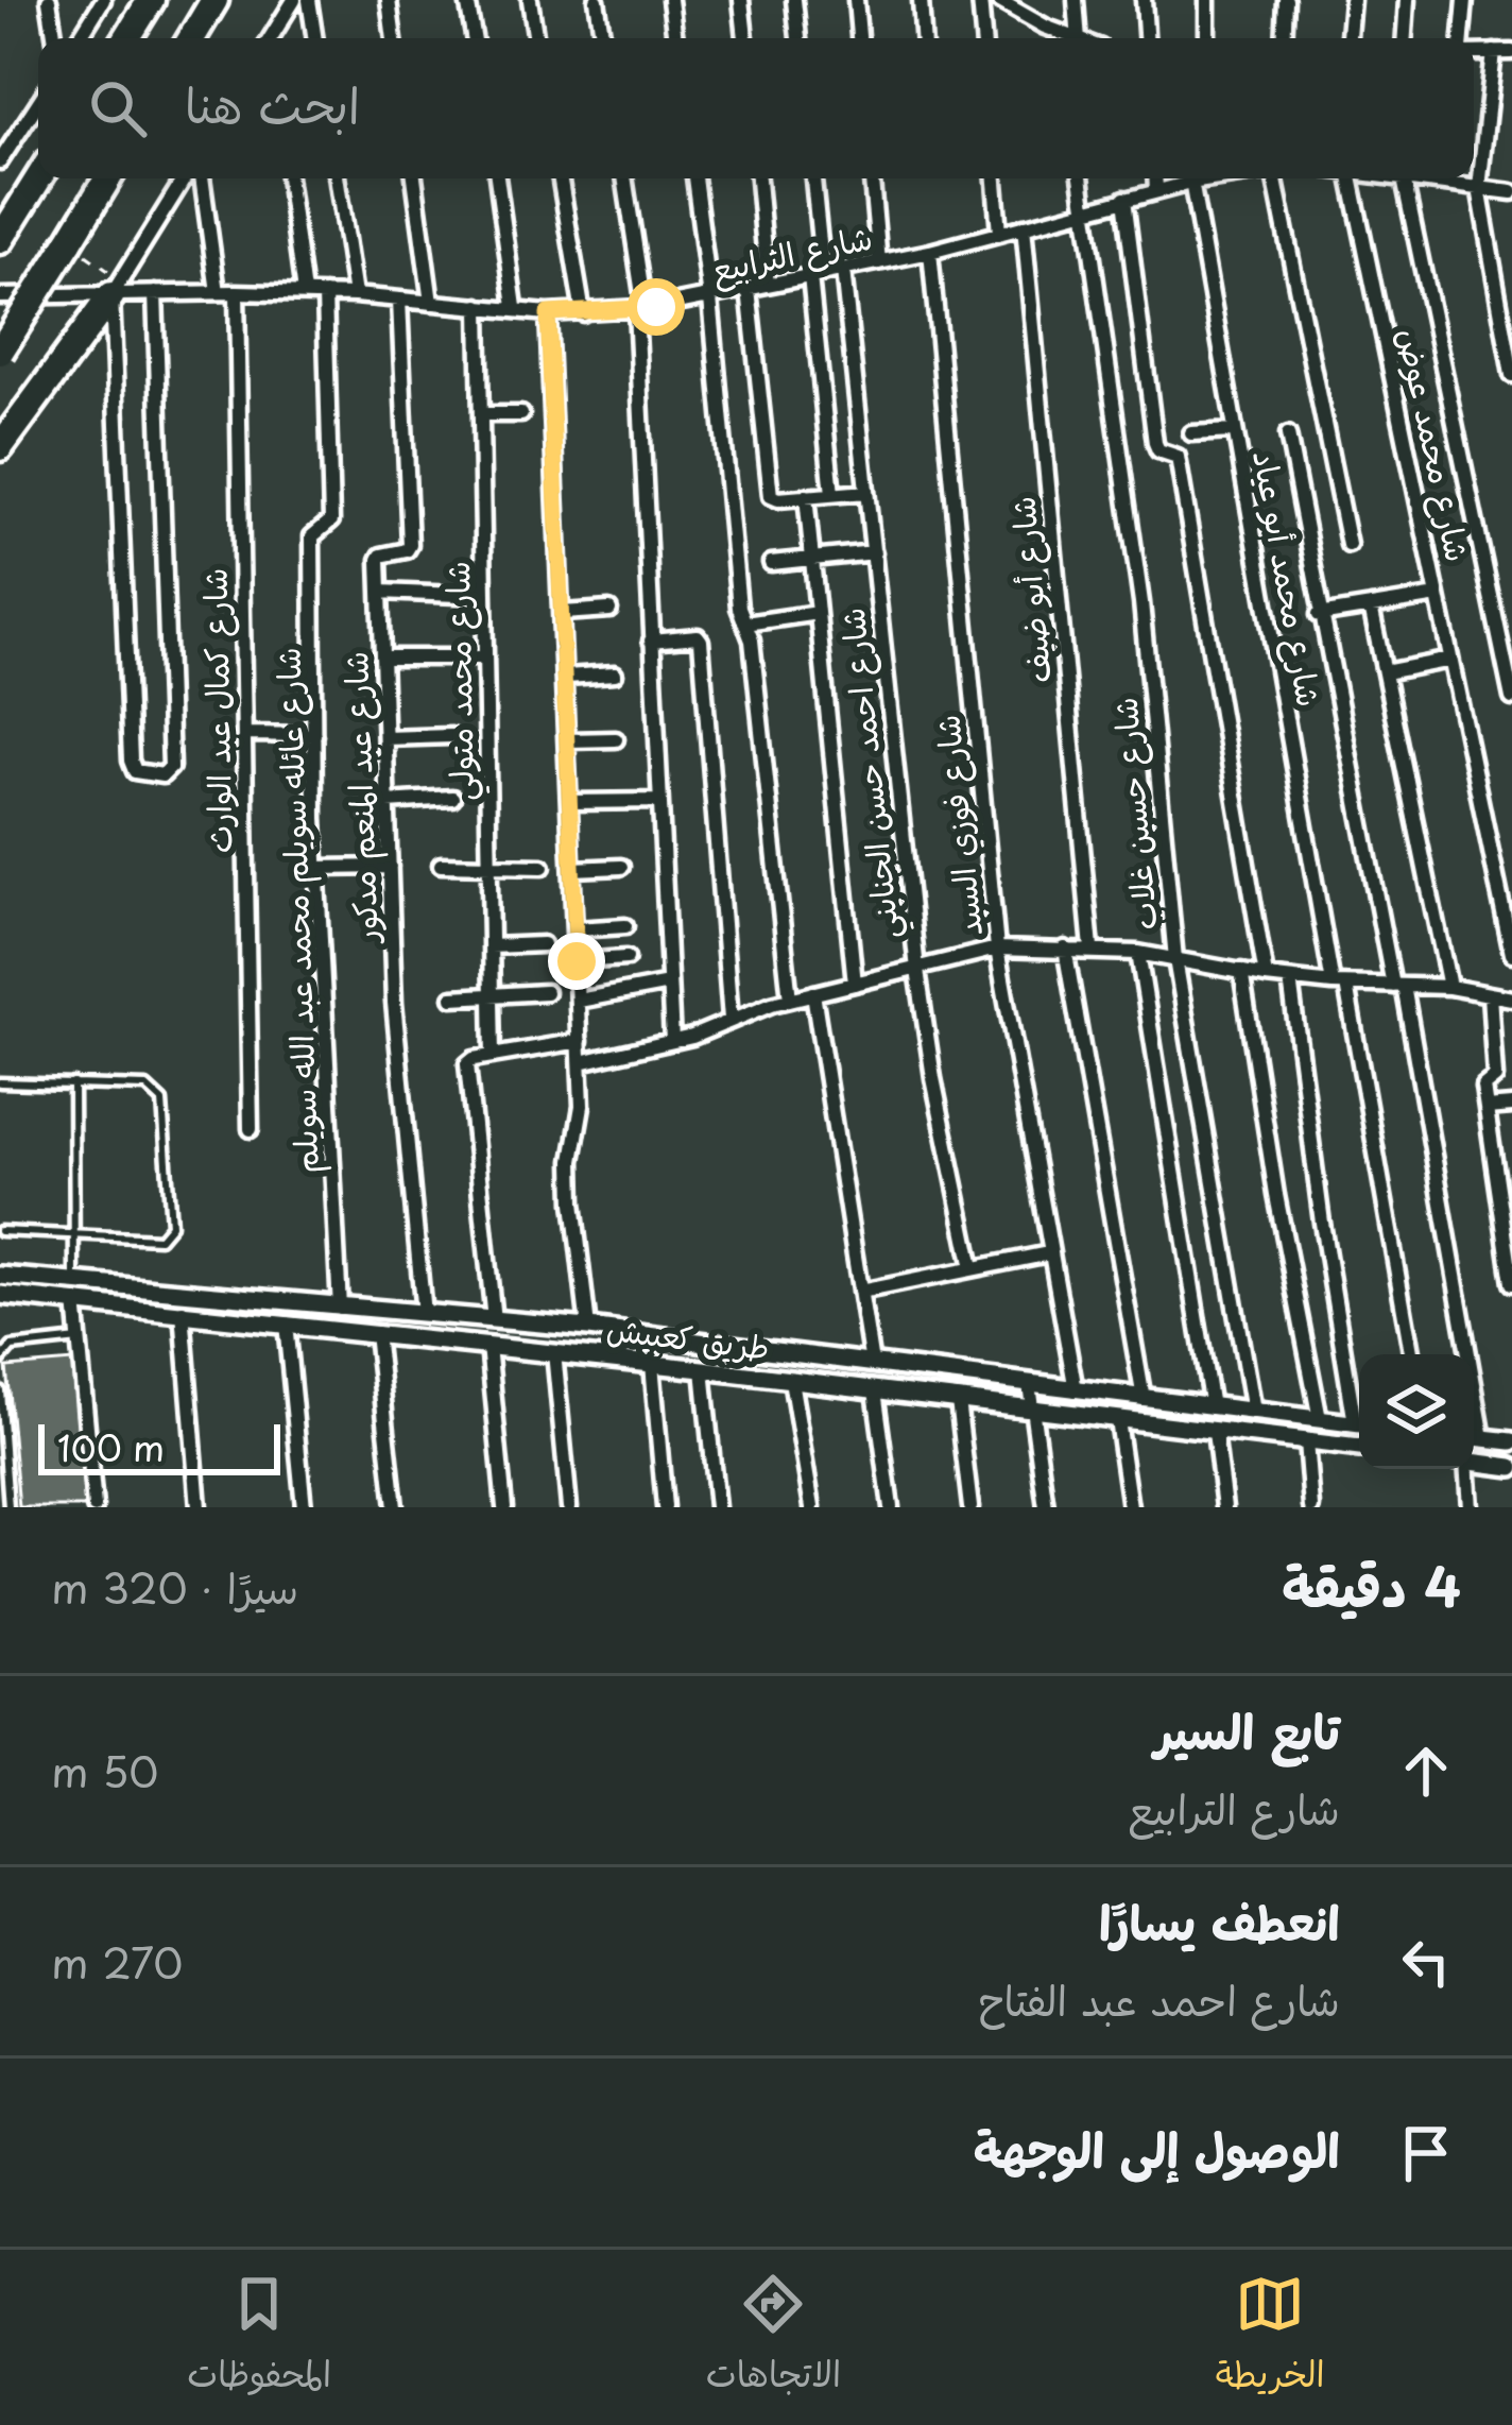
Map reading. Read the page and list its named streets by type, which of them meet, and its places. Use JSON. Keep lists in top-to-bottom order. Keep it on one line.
{"streets":{"street":["شارع الترابيع","شارع محمد عوض","شارع محمد أبو عياد","شارع أبو ضيف","شارع محمد متولي","شارع كمال عبد الوارث","شارع احمد حسن الجنايني","شارع عبد المنعم مدكور","شارع حسين غلاب","شارع فوزي السيد","شارع عائله سويلم محمد عبد الله سويلم","طريق كعبيش"]},"crossings":[["شارع الترابيع","شارع أبو ضيف"],["شارع الترابيع","شارع محمد متولي"],["شارع الترابيع","شارع كمال عبد الوارث"],["شارع الترابيع","شارع احمد حسن الجنايني"],["شارع الترابيع","شارع حسين غلاب"],["شارع الترابيع","شارع فوزي السيد"],["شارع الترابيع","شارع عائله سويلم محمد عبد الله سويلم"],["شارع عبد المنعم مدكور","طريق كعبيش"],["شارع حسين غلاب","طريق كعبيش"],["شارع فوزي السيد","طريق كعبيش"],["شارع عائله سويلم محمد عبد الله سويلم","طريق كعبيش"]],"scale_bar":"100 m","page":{"search":"ابحث هنا","scale":"100 m","heading":["4 دقيقة","سيرًا · 320 m"],"list":[["تابع السير","شارع الترابيع","50 m"],["انعطف يسارًا","شارع احمد عبد الفتاح","270 m"],"الوصول إلى الوجهة"],"nav":["الخريطة","الاتجاهات","المحفوظات"]}}
